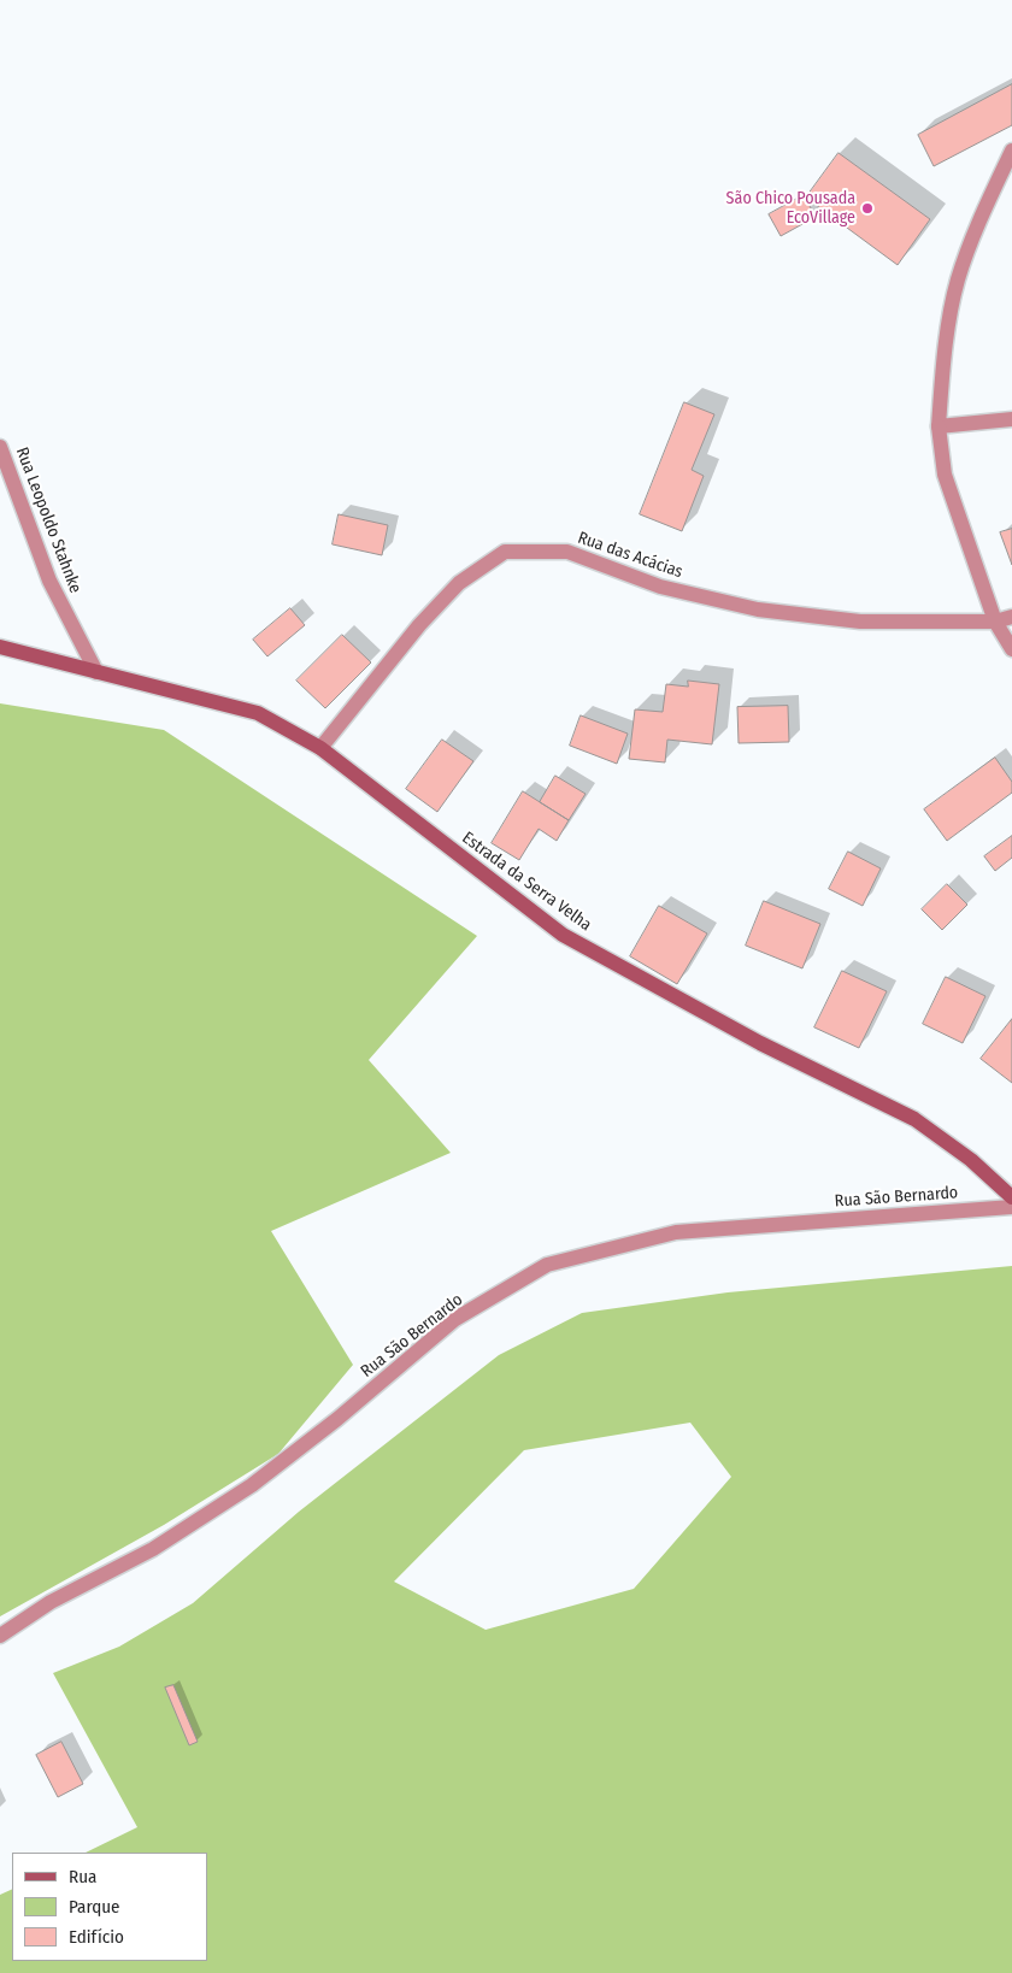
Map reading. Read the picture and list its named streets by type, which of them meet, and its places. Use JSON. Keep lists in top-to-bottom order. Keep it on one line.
{"streets":{"street":["Rua Leopoldo Stahnke","Rua das Acácias","Estrada da Serra Velha","Rua São Bernardo"]},"crossings":[["Rua Leopoldo Stahnke","Estrada da Serra Velha"],["Rua das Acácias","Estrada da Serra Velha"]],"places":["São Chico Pousada EcoVillage"],"legend":["Rua","Parque","Edifício"]}
